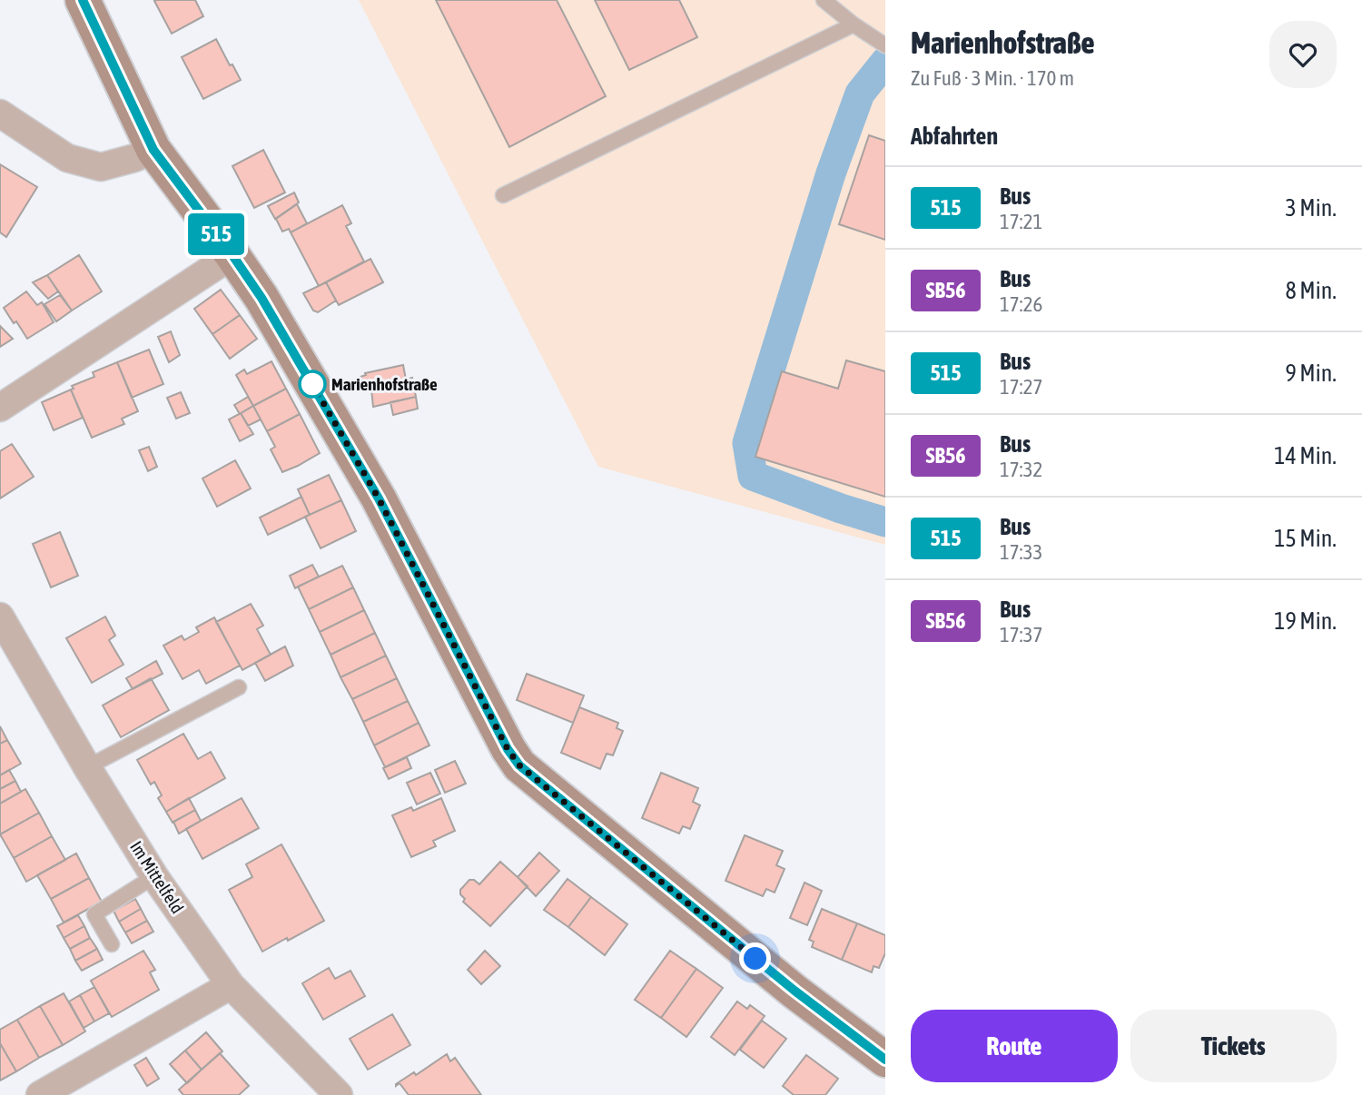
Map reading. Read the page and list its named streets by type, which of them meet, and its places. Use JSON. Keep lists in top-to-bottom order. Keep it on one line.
{"streets":{"street":["Im Mittelfeld"]},"places":["Marienhofstraße"],"lines":["bus line 515"],"page":{"on_map":"515","heading":[["Marienhofstraße","Zu Fuß · 3 Min. · 170 m"],"Abfahrten"],"list":[{"mark":"515","name":"Bus","note":"17:21","value":"3 Min."},{"mark":"SB56","name":"Bus","note":"17:26","value":"8 Min."},{"mark":"515","name":"Bus","note":"17:27","value":"9 Min."},{"mark":"SB56","name":"Bus","note":"17:32","value":"14 Min."},{"mark":"515","name":"Bus","note":"17:33","value":"15 Min."},{"mark":"SB56","name":"Bus","note":"17:37","value":"19 Min."}],"buttons":["Route","Tickets"]}}
